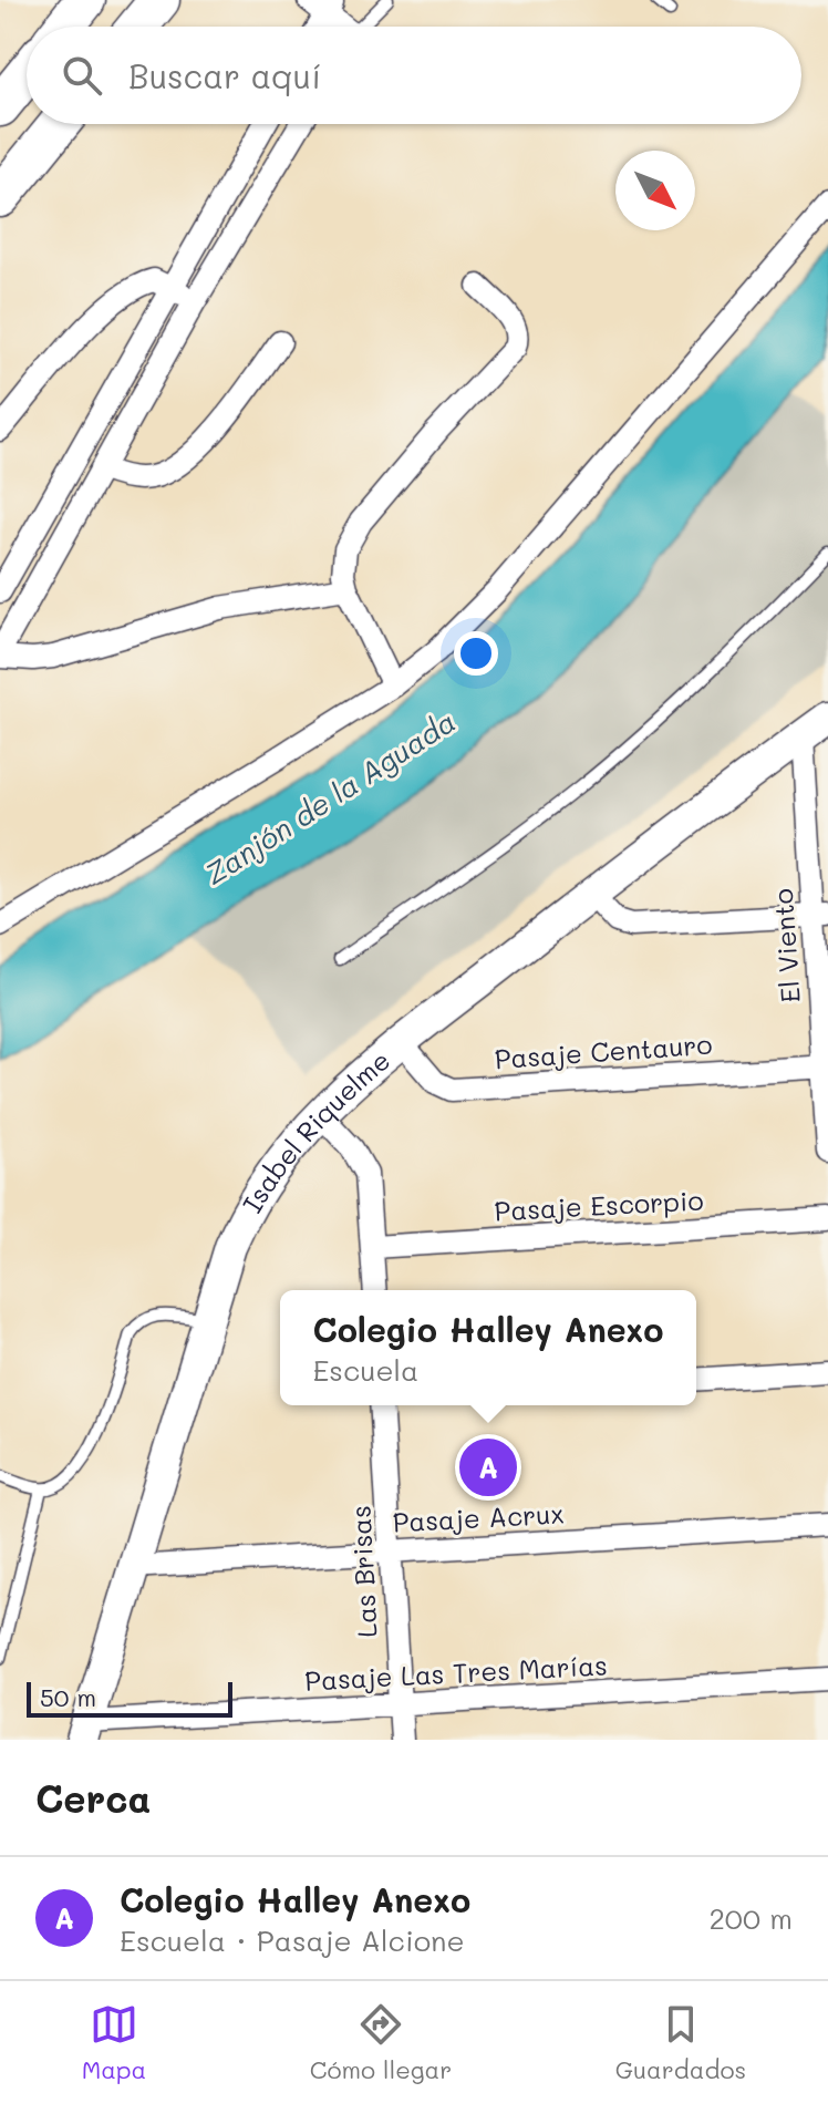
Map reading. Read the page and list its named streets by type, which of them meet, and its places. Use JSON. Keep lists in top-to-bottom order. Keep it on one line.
{"streets":{"street":["El Viento","Pasaje Centauro","Isabel Riquelme","Pasaje Escorpio","Pasaje Acrux","Las Brisas","Pasaje Las Tres Marías"]},"crossings":[["El Viento","Pasaje Centauro"],["El Viento","Isabel Riquelme"],["Pasaje Centauro","Isabel Riquelme"],["Isabel Riquelme","Pasaje Acrux"],["Isabel Riquelme","Pasaje Las Tres Marías"],["Pasaje Acrux","Las Brisas"],["Las Brisas","Pasaje Las Tres Marías"]],"water":["Zanjón de la Aguada"],"scale_bar":"50 m","north":"bottom right","page":{"search":"Buscar aquí","popup":["Colegio Halley Anexo","Escuela"],"pins":"A","scale":"50 m","heading":"Cerca","list":[{"mark":"A","name":"Colegio Halley Anexo","note":"Escuela · Pasaje Alcione","value":"200 m"}],"nav":["Mapa","Cómo llegar","Guardados"]}}
